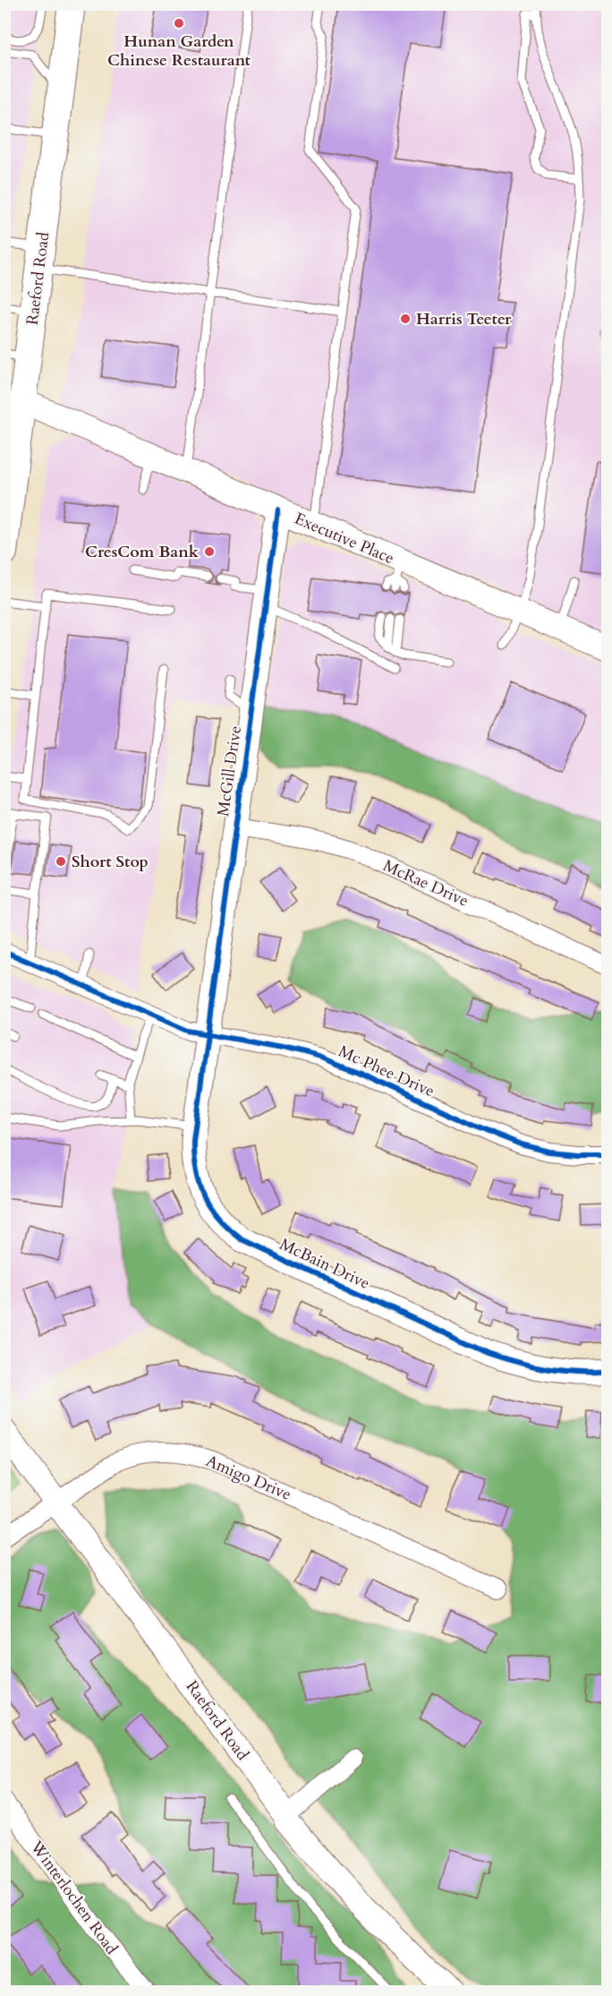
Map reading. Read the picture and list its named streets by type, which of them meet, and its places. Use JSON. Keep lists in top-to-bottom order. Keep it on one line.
{"streets":{"main road":["Raeford Road"],"street":["Executive Place","McGill Drive","McRae Drive","Mc Phee Drive","McBain Drive","Amigo Drive","Winterlochen Road"]},"crossings":[["Raeford Road","Executive Place"],["Raeford Road","Amigo Drive"],["Executive Place","McGill Drive"],["McGill Drive","McRae Drive"],["McGill Drive","Mc Phee Drive"],["McGill Drive","McBain Drive"],["Mc Phee Drive","McBain Drive"]],"places":["Hunan Garden Chinese Restaurant","Harris Teeter","CresCom Bank","Short Stop"]}
